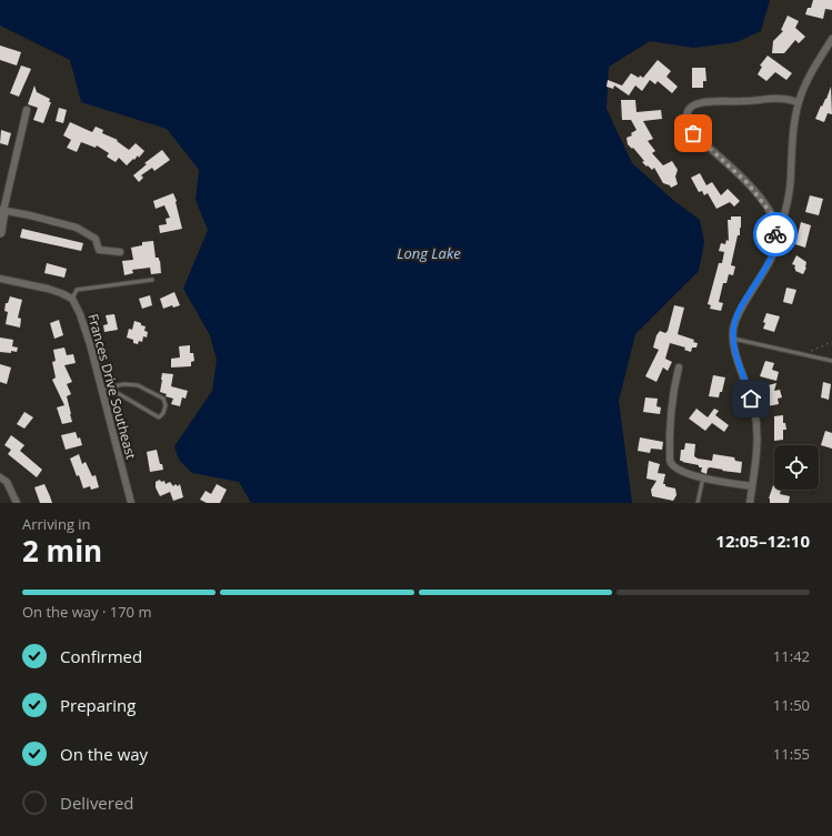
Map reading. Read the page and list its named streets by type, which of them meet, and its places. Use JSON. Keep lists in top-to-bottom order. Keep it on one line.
{"streets":{"street":["Frances Drive Southeast"]},"water":["Long Lake"],"page":{"heading":["2 min","Arriving in","12:05–12:10"],"bar":"On the way · 170 m","list":[["Confirmed","11:42"],["Preparing","11:50"],["On the way","11:55"],"Delivered"]}}
